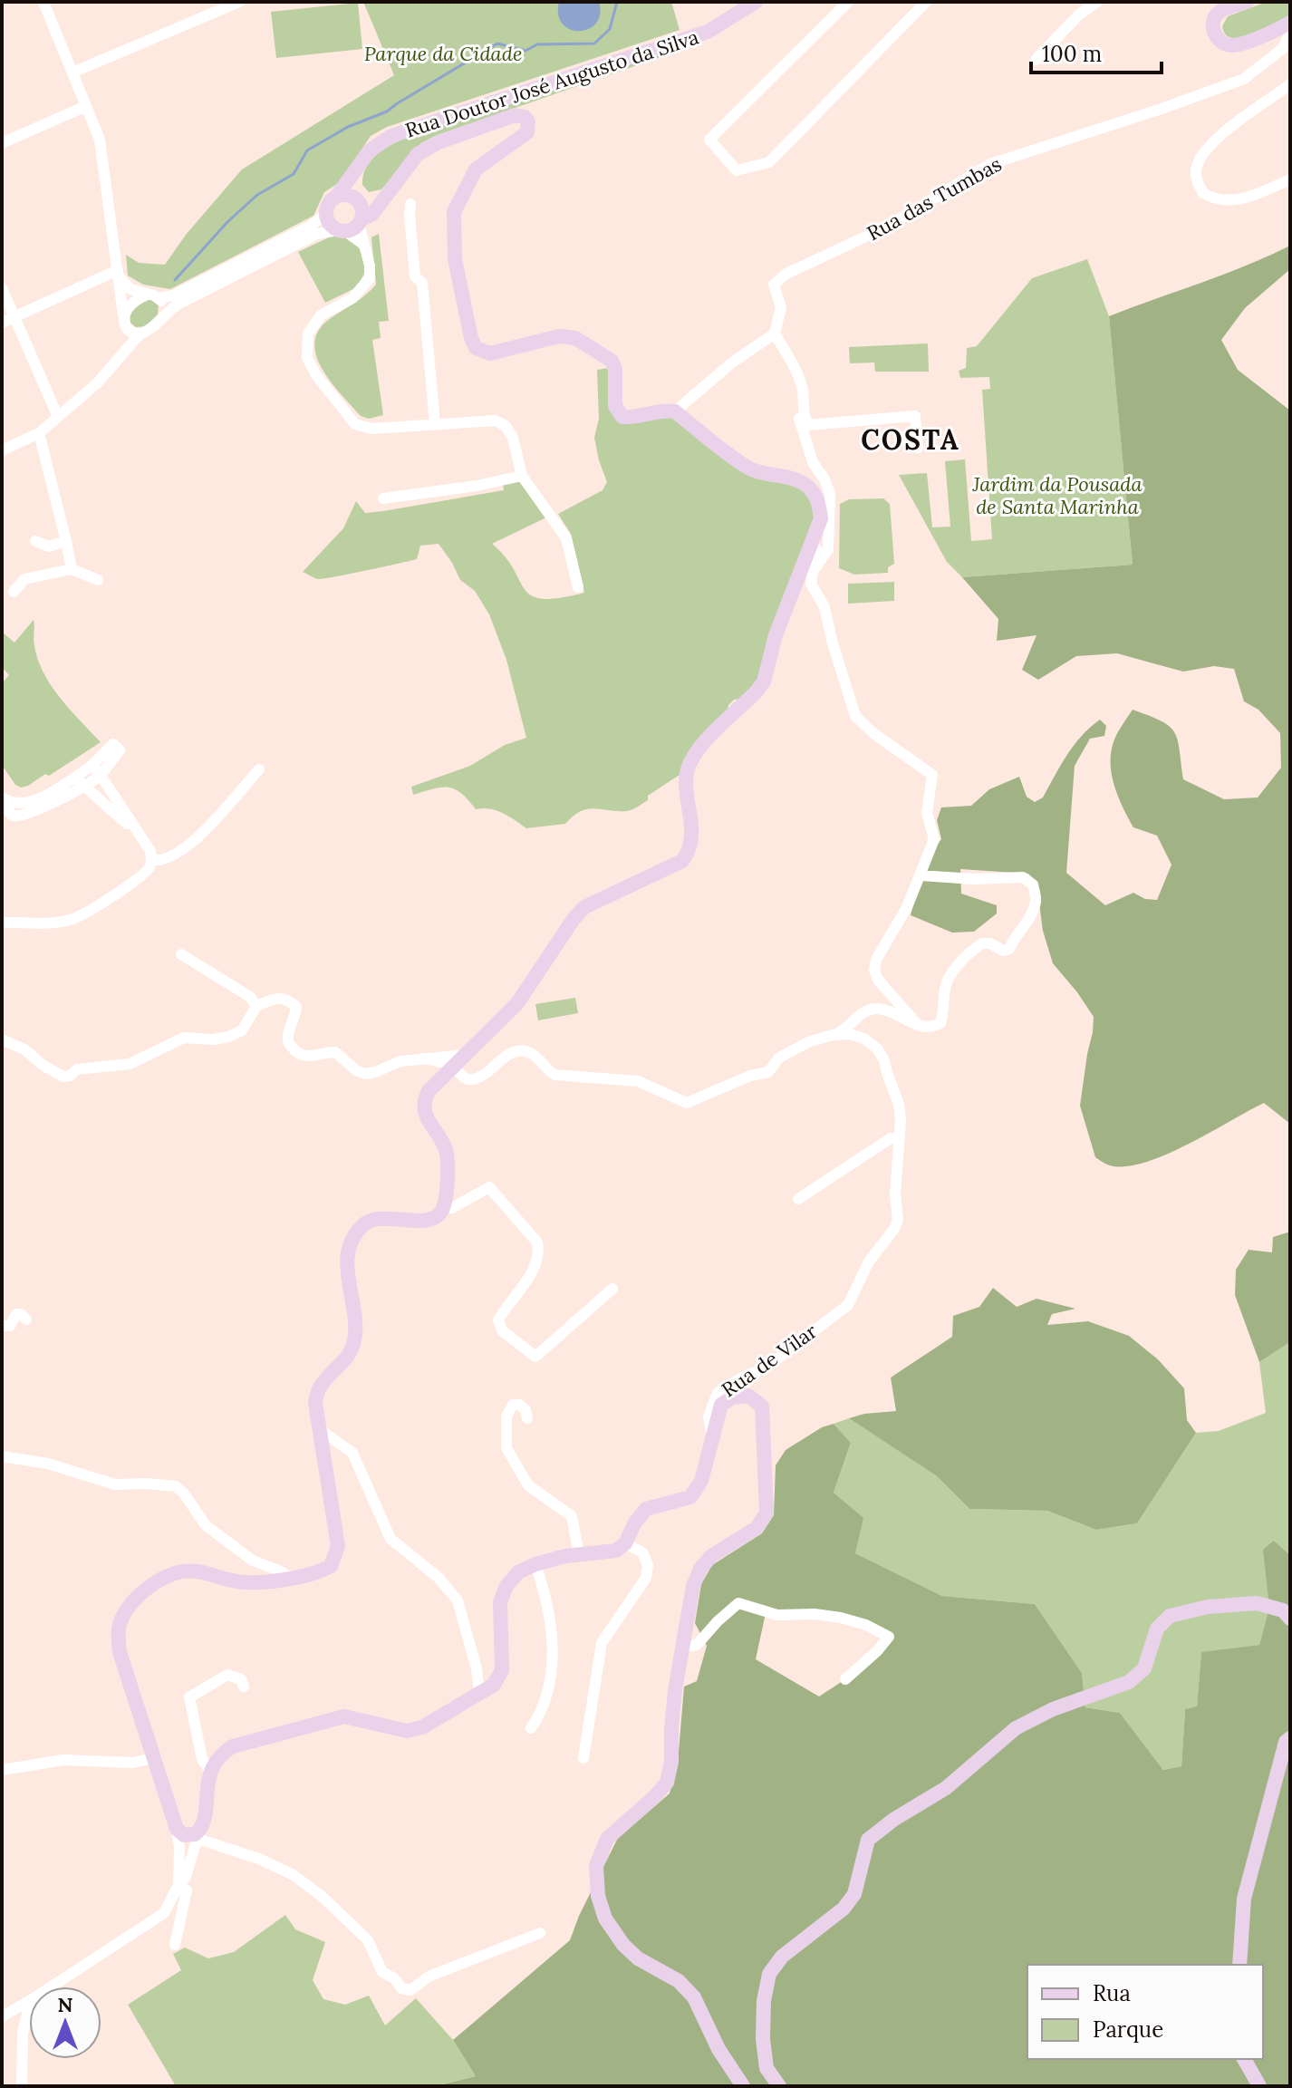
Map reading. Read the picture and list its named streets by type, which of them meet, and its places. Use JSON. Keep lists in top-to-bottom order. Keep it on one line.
{"streets":{"street":["Rua Doutor José Augusto da Silva","Rua das Tumbas","Rua de Vilar"]},"districts":["COSTA"],"parks":["Parque da Cidade","Jardim da Pousada de Santa Marinha"],"legend":["Rua","Parque"],"scale_bar":"100 m","north":"top"}
